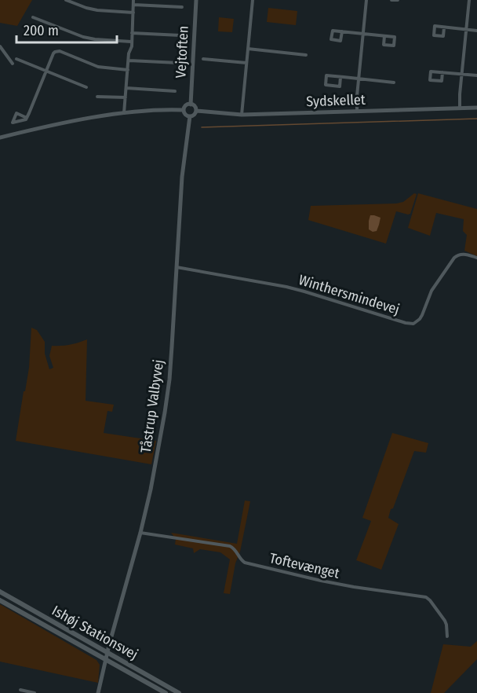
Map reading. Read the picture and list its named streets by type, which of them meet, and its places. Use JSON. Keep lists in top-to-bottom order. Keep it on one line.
{"streets":{"main road":["Ishøj Stationsvej"],"street":["Vejtoften","Sydskellet","Winthersmindevej","Tåstrup Valbyvej","Toftevænget"]},"crossings":[["Vejtoften","Sydskellet"],["Vejtoften","Tåstrup Valbyvej"],["Sydskellet","Tåstrup Valbyvej"],["Winthersmindevej","Tåstrup Valbyvej"],["Tåstrup Valbyvej","Toftevænget"],["Tåstrup Valbyvej","Ishøj Stationsvej"]],"scale_bar":"200 m"}
